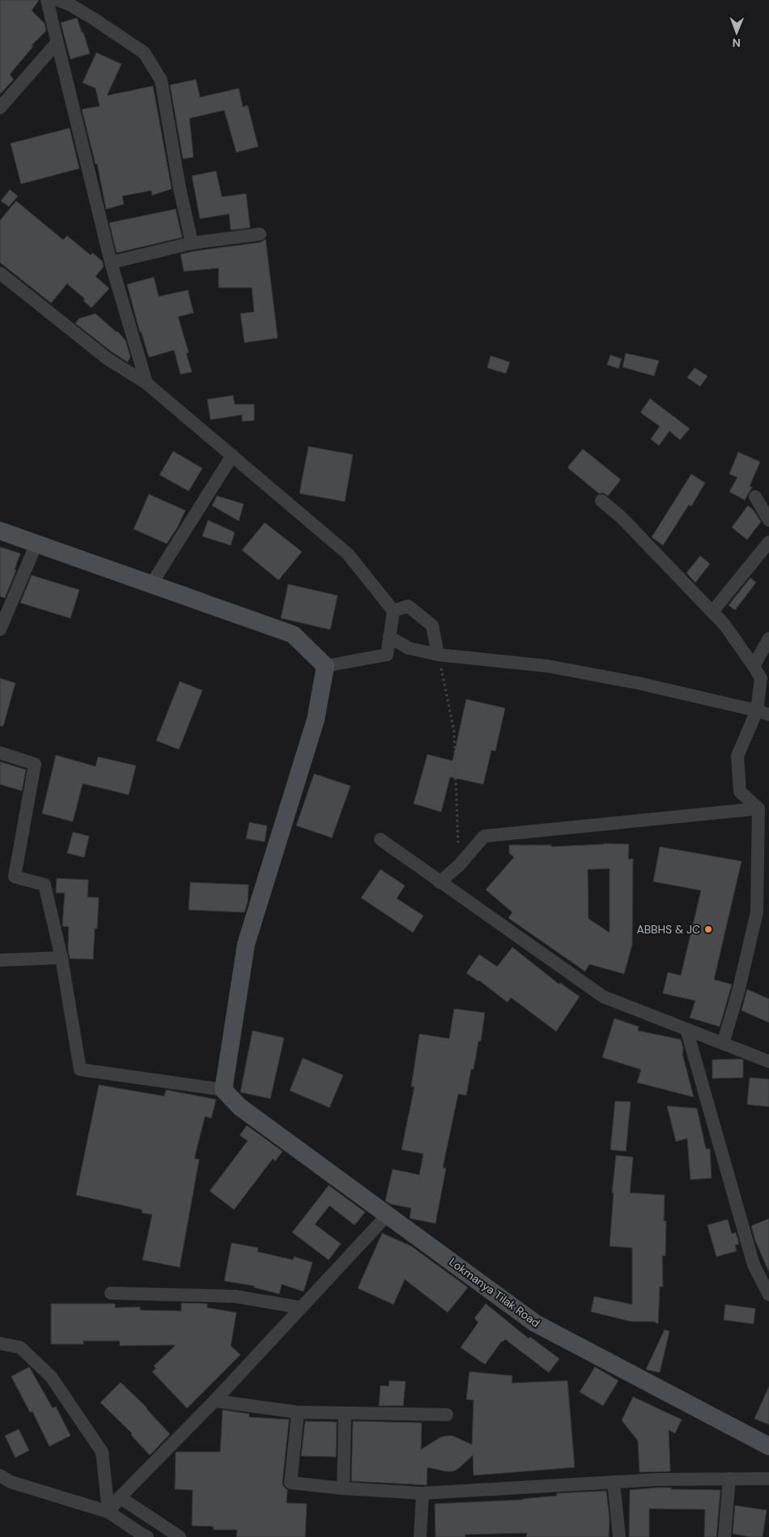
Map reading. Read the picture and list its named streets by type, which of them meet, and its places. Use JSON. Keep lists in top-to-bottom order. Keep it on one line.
{"streets":{"main road":["Lokmanya Tilak Road"]},"places":["ABBHS & JC"],"north":"bottom"}
